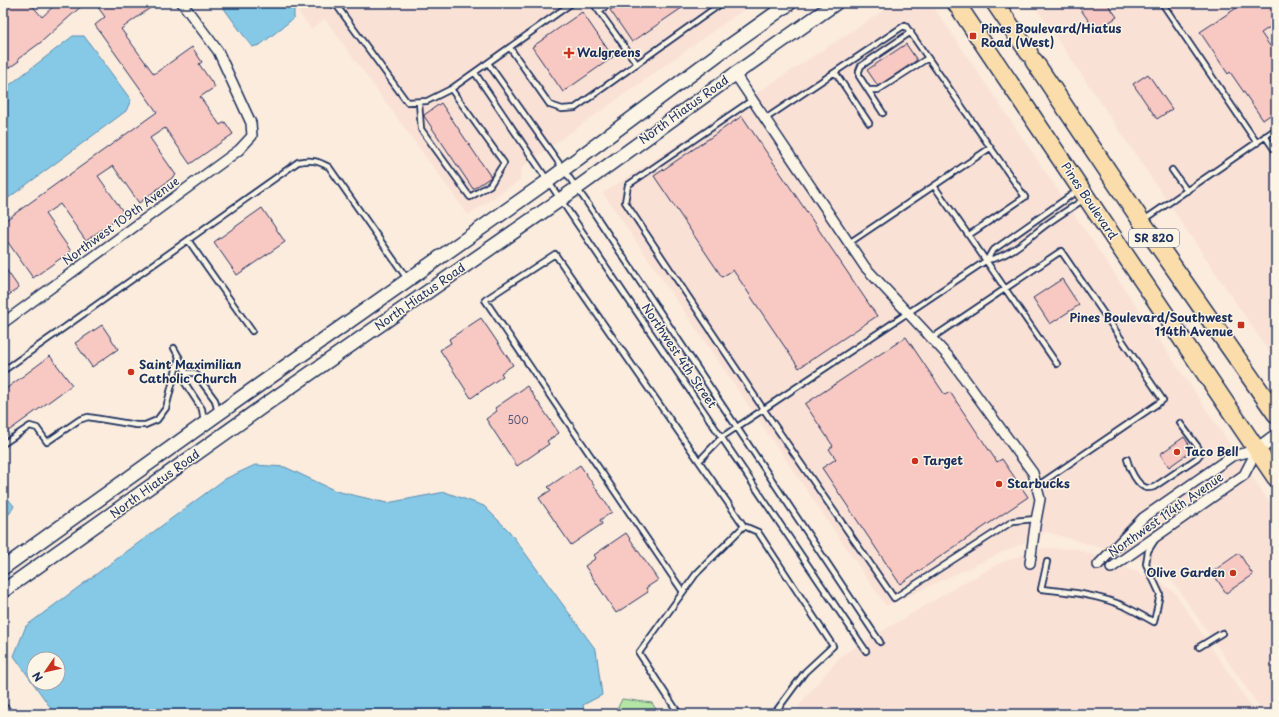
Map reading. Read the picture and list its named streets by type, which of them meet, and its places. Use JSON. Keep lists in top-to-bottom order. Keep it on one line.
{"streets":{"highway":["Pines Boulevard","SR 820"],"main road":["North Hiatus Road"],"street":["Northwest 109th Avenue","Northwest 114th Avenue"],"lane":["Northwest 4th Street"]},"crossings":[["North Hiatus Road","Northwest 4th Street"],["Pines Boulevard","Northwest 114th Avenue"]],"places":{"transit":["Pines Boulevard/Hiatus Road (West)","Pines Boulevard/Southwest 114th Avenue"],"health":["Walgreens"],"other":["Saint Maximilian Catholic Church","Taco Bell","Target","Starbucks","Olive Garden"]},"house_numbers":["500"],"north":"bottom left"}
